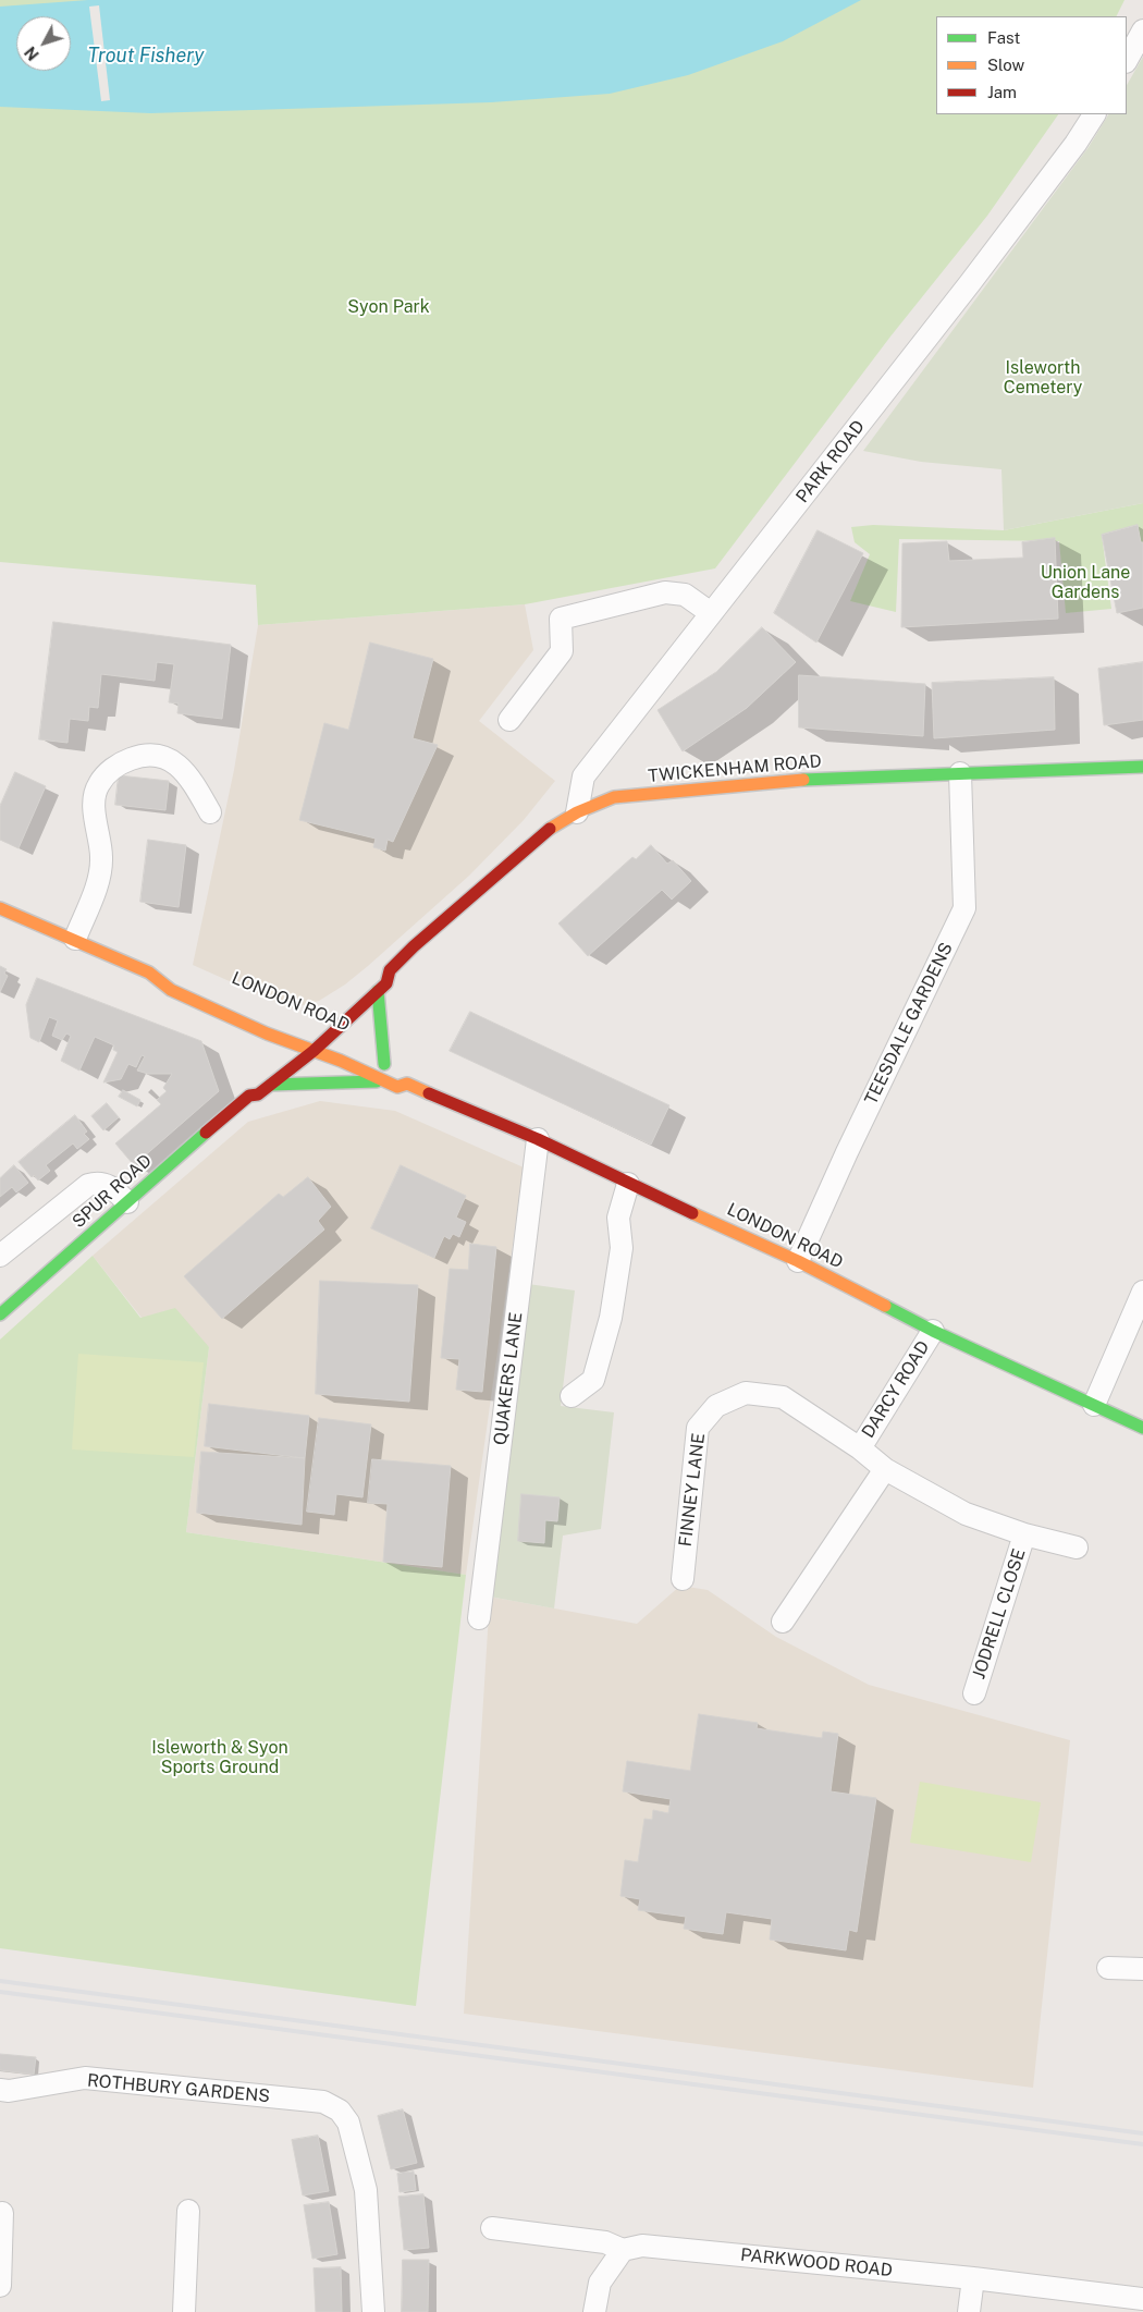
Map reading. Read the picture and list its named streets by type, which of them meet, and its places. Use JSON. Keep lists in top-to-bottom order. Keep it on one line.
{"streets":{"main road":["TWICKENHAM ROAD","LONDON ROAD","SPUR ROAD"],"street":["PARK ROAD","TEESDALE GARDENS","QUAKERS LANE","DARCY ROAD","FINNEY LANE","JODRELL CLOSE","ROTHBURY GARDENS","PARKWOOD ROAD"]},"crossings":[["PARK ROAD","TWICKENHAM ROAD"],["TWICKENHAM ROAD","LONDON ROAD"],["TWICKENHAM ROAD","TEESDALE GARDENS"],["TWICKENHAM ROAD","SPUR ROAD"],["LONDON ROAD","TEESDALE GARDENS"],["LONDON ROAD","SPUR ROAD"],["LONDON ROAD","QUAKERS LANE"],["LONDON ROAD","DARCY ROAD"],["DARCY ROAD","FINNEY LANE"],["FINNEY LANE","JODRELL CLOSE"]],"water":["Trout Fishery"],"parks":["Syon Park","Isleworth Cemetery","Union Lane Gardens","Isleworth & Syon Sports Ground"],"legend":["Fast","Slow","Jam"],"north":"bottom left"}
